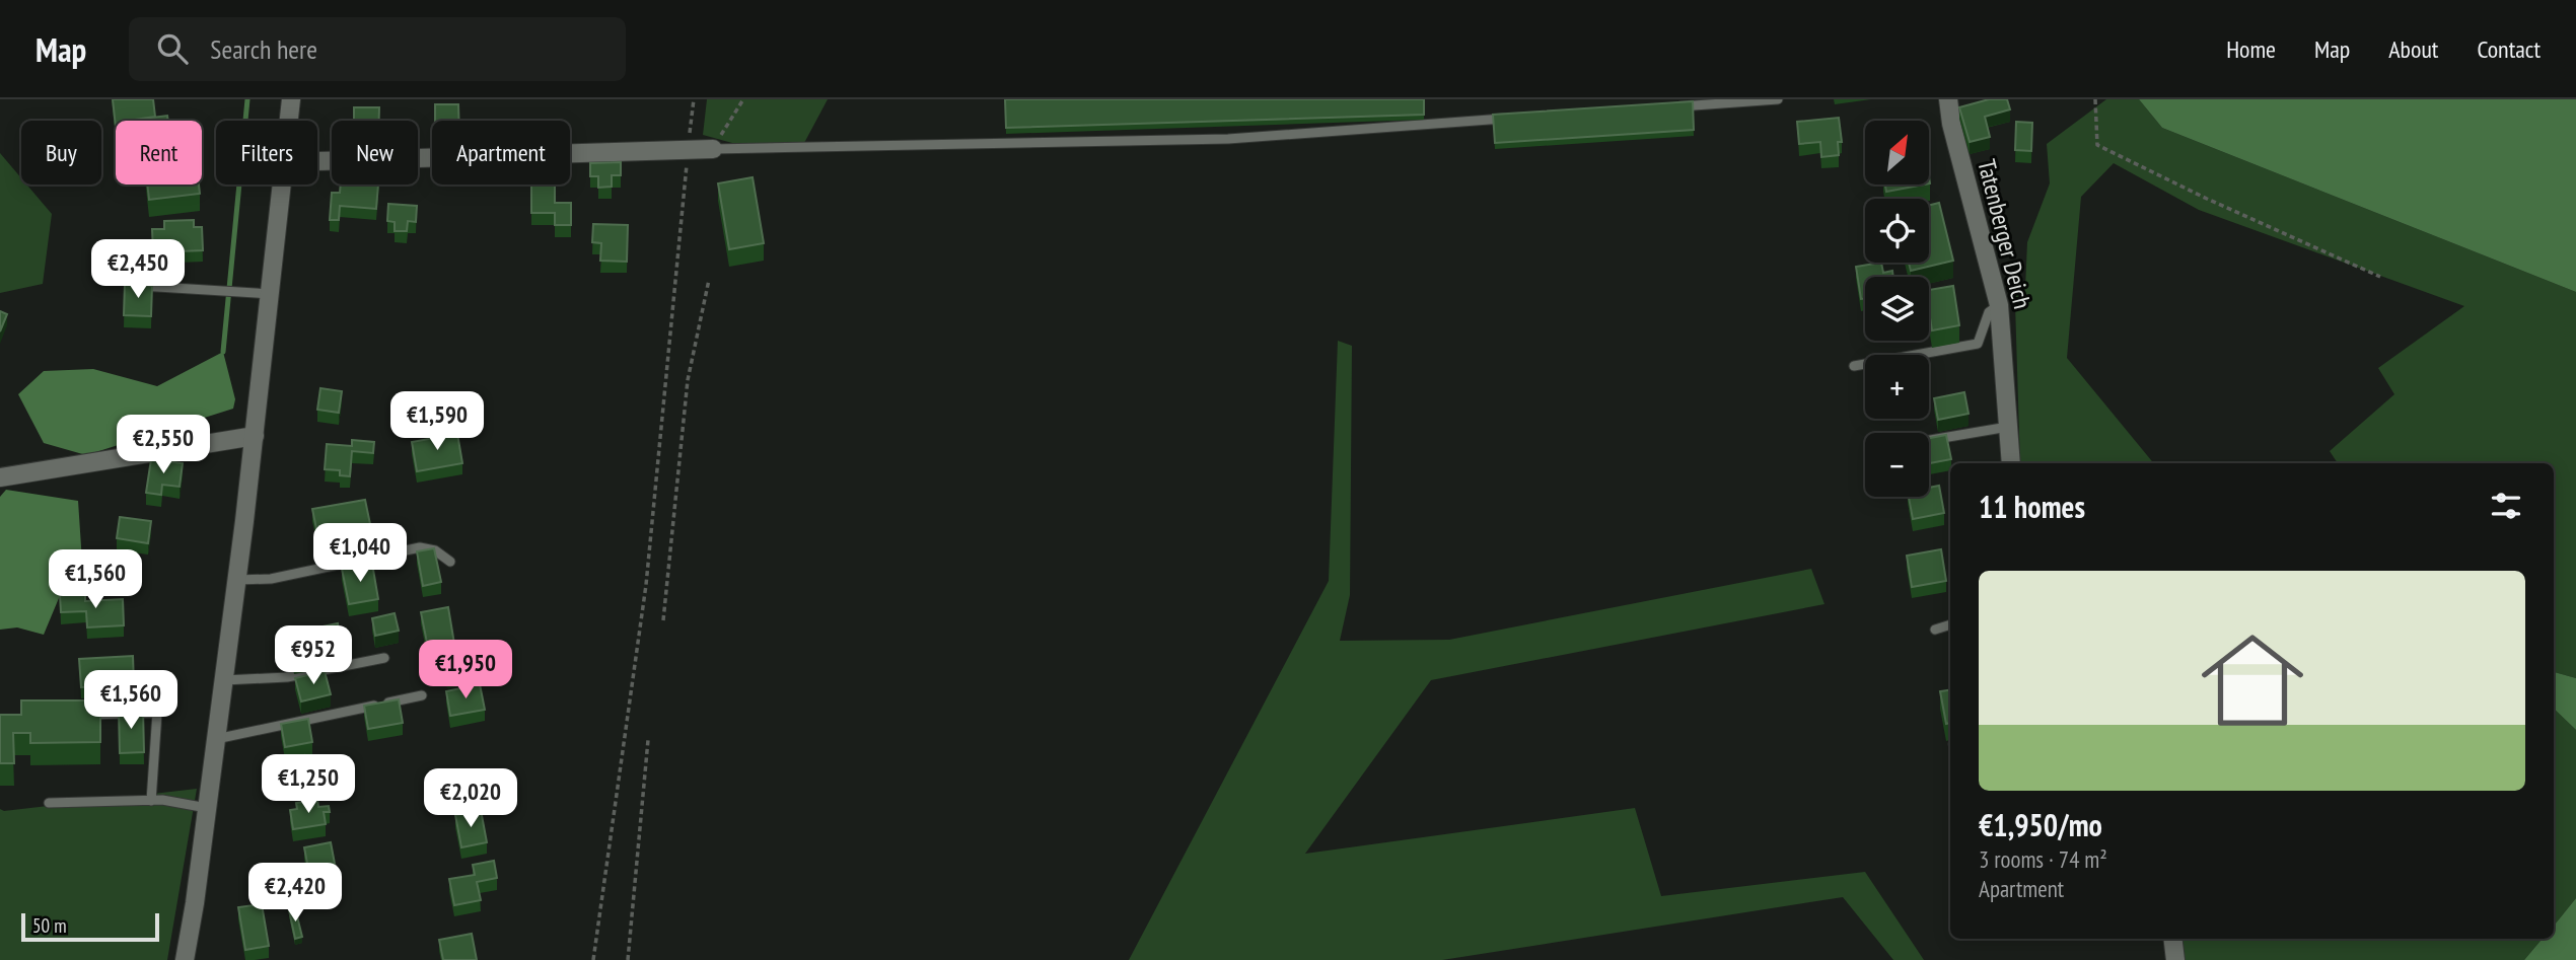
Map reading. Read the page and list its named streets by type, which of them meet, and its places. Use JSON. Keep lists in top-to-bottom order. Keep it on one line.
{"streets":{"street":["Tatenberger Deich"]},"scale_bar":"50 m","north":"top right","page":{"header":"Map","search":"Search here","nav":["Home","Map","About","Contact"],"map_buttons":["+","−"],"chip":["Buy","Rent","Filters","New","Apartment"],"price":["€2,450","€1,590","€2,550","€1,040","€1,560","€952","€1,950","€1,560","€1,250","€2,020","€2,420"],"heading":"11 homes","list":[{"name":"€1,950/mo","note":"3 rooms · 74 m² · Apartment"}],"scale":"50 m"}}
